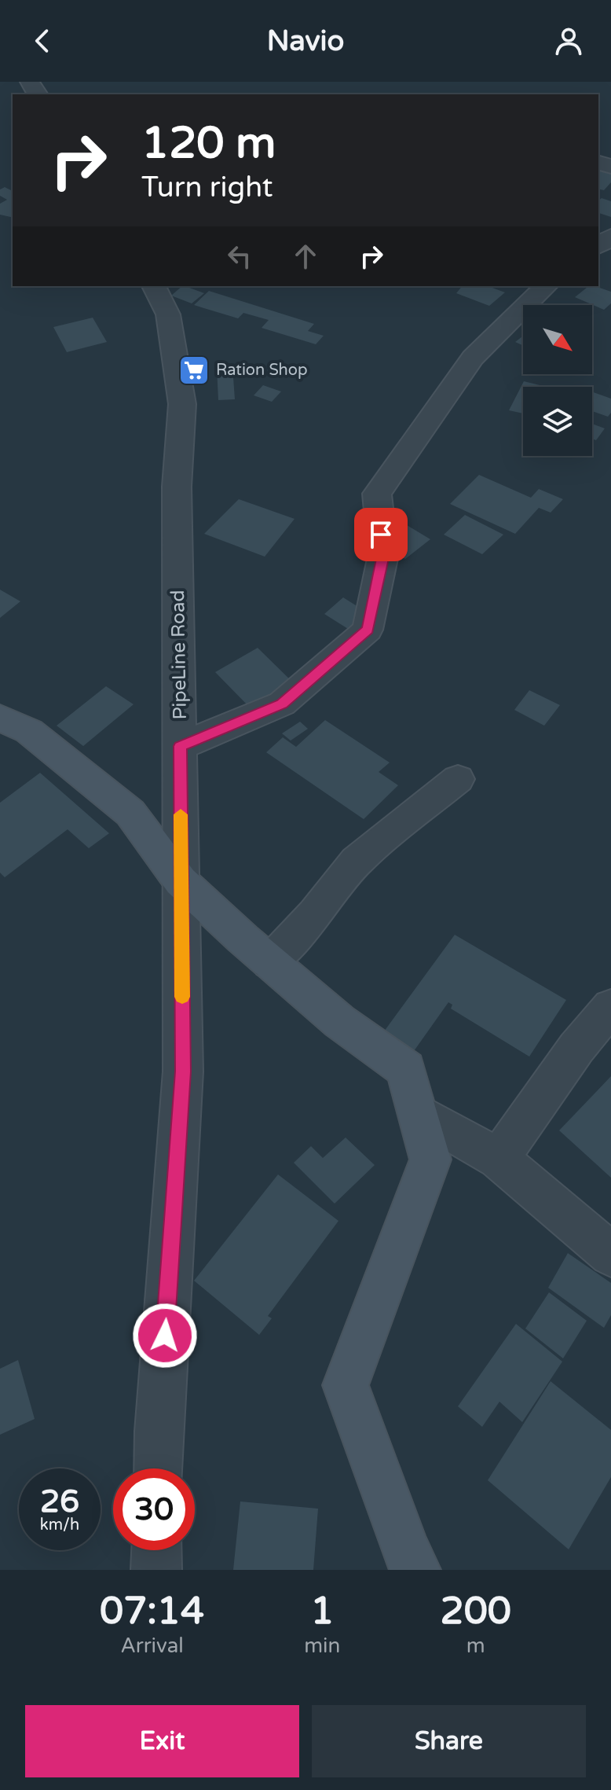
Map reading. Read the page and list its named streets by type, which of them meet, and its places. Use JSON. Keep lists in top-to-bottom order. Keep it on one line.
{"streets":{"street":["PipeLine Road"]},"places":{"supermarket":["Ration Shop"]},"north":"bottom right","page":{"header":"Navio","turn":["120 m","Turn right"],"speed":"26 km/h","limit":"30","eta":["07:14","Arrival","1","min","200","m"],"buttons":["Exit","Share"]}}
